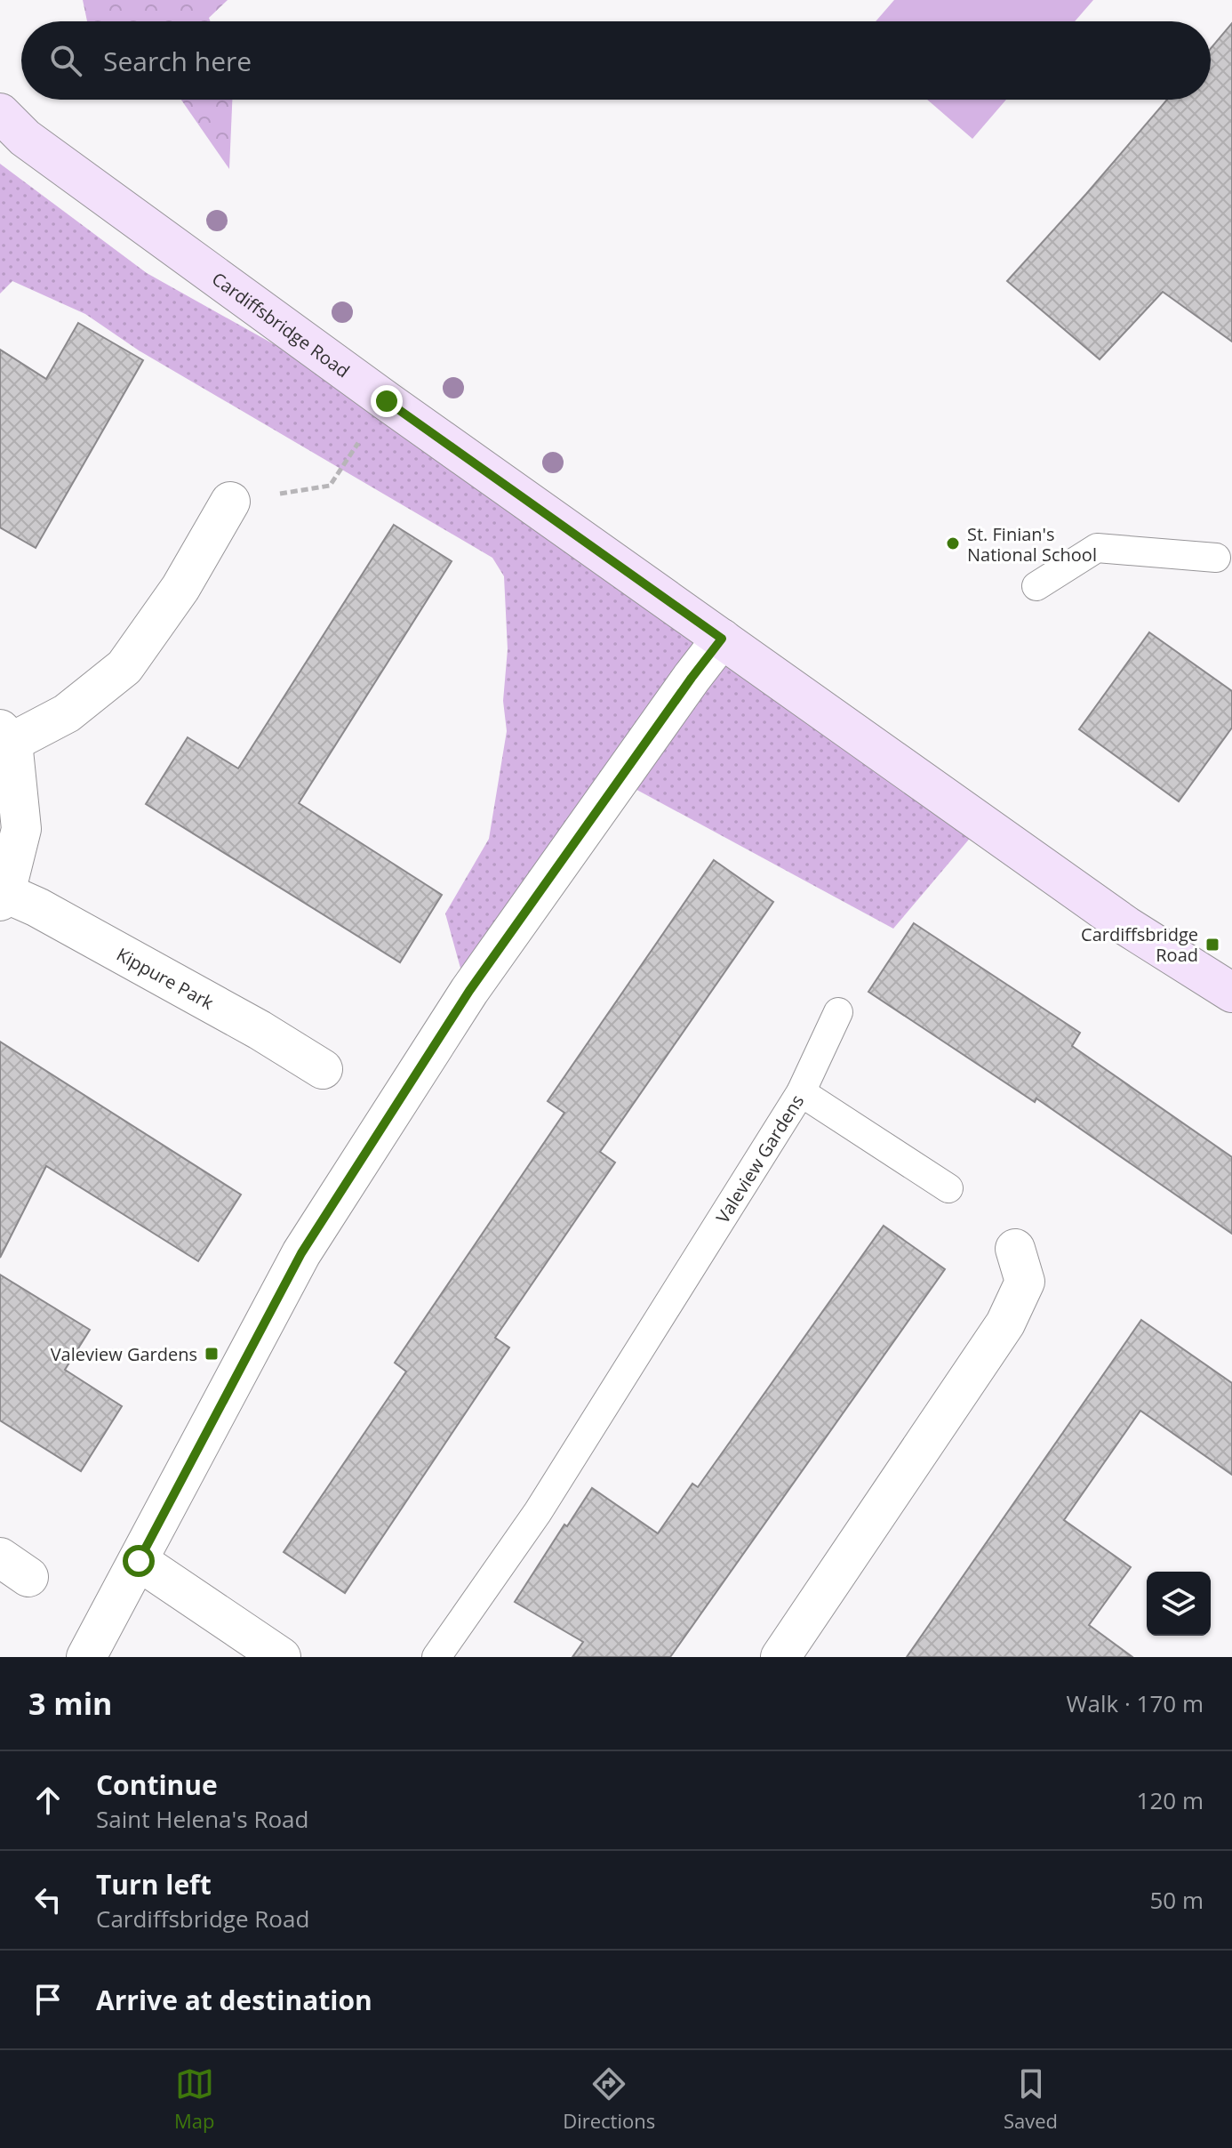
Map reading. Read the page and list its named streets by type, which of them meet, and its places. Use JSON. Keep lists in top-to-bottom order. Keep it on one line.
{"streets":{"main road":["Cardiffsbridge Road"],"street":["Kippure Park"],"lane":["Valeview Gardens"]},"places":{"other":["St. Finian's National School"],"transit":["Cardiffsbridge Road","Valeview Gardens"]},"page":{"search":"Search here","heading":["3 min","Walk · 170 m"],"list":[["Continue","Saint Helena's Road","120 m"],["Turn left","Cardiffsbridge Road","50 m"],"Arrive at destination"],"nav":["Map","Directions","Saved"]}}
